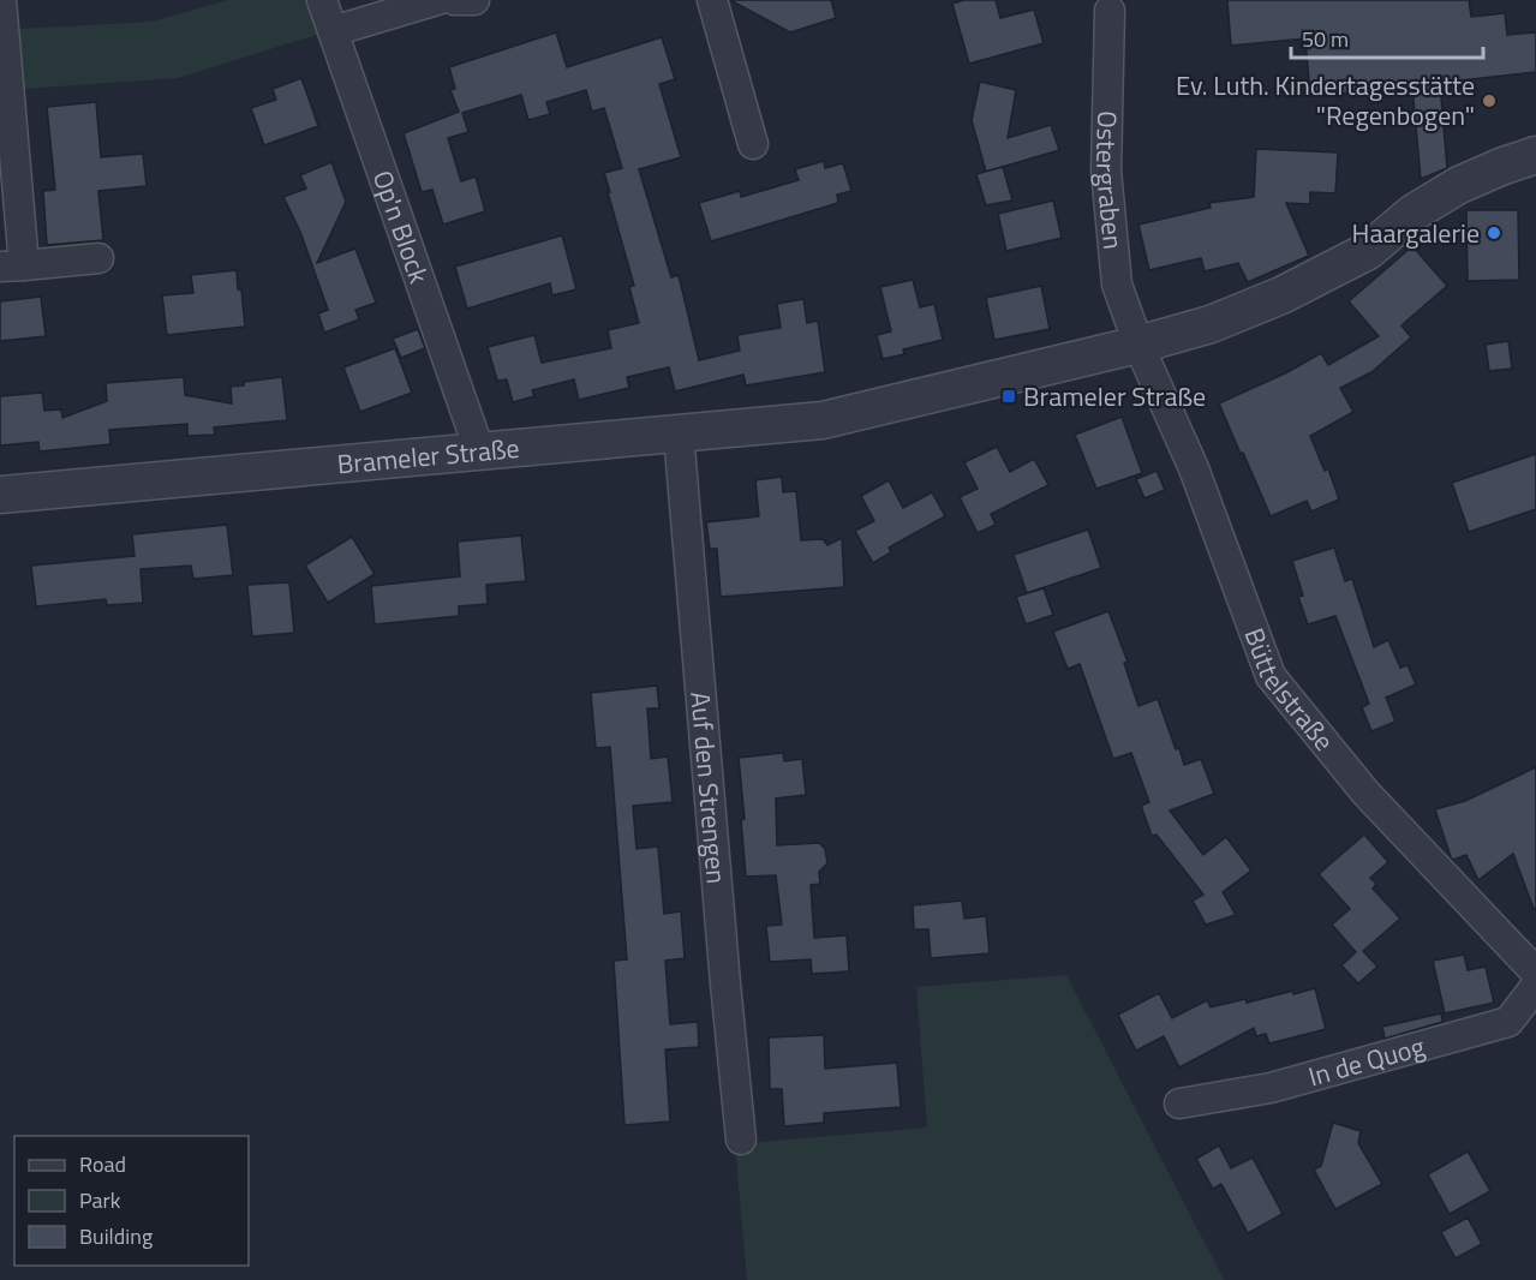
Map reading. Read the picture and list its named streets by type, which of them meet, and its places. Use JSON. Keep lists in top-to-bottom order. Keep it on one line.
{"streets":{"street":["Ostergraben","Op'n Block","Brameler Straße","Büttelstraße","Auf den Strengen","In de Quog"]},"crossings":[["Ostergraben","Brameler Straße"],["Ostergraben","Büttelstraße"],["Op'n Block","Brameler Straße"],["Brameler Straße","Büttelstraße"],["Brameler Straße","Auf den Strengen"]],"places":{"other":["Ev. Luth. Kindertagesstätte \"Regenbogen\"","Haargalerie"],"transit":["Brameler Straße"]},"legend":["Road","Park","Building"],"scale_bar":"50 m"}
